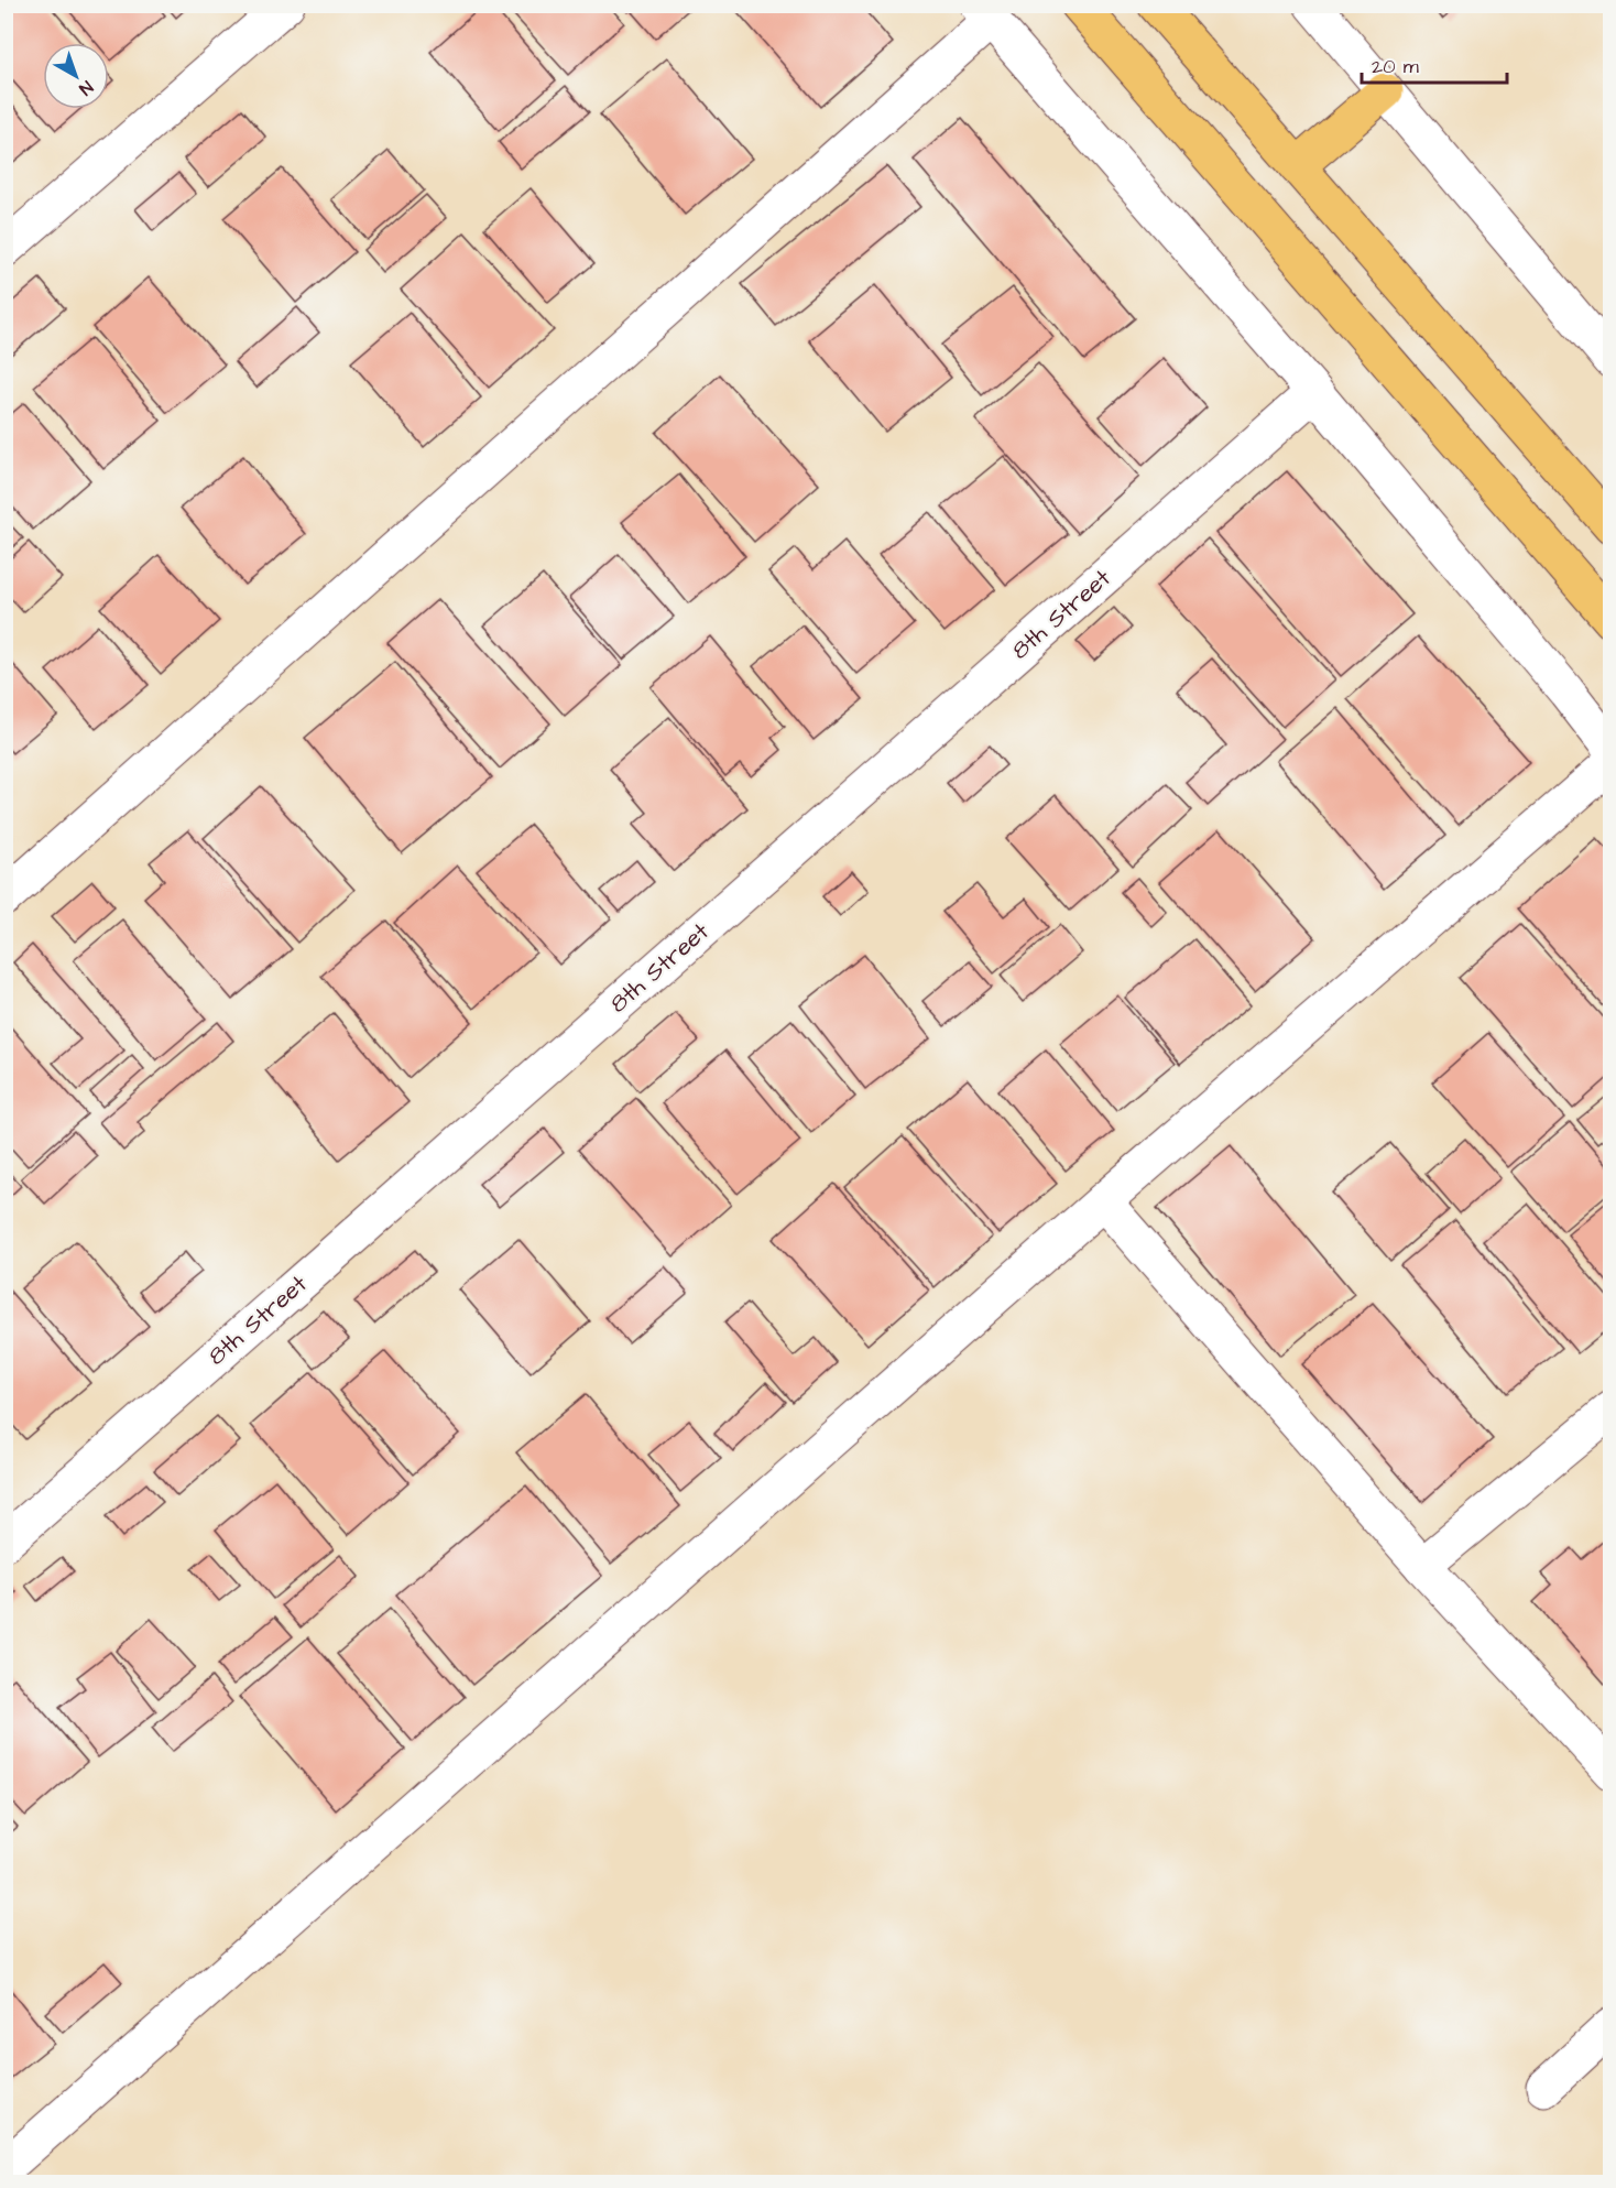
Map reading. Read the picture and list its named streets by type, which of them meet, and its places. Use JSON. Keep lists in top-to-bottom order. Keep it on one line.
{"streets":{"street":["8th Street"]},"scale_bar":"20 m","north":"bottom right"}
